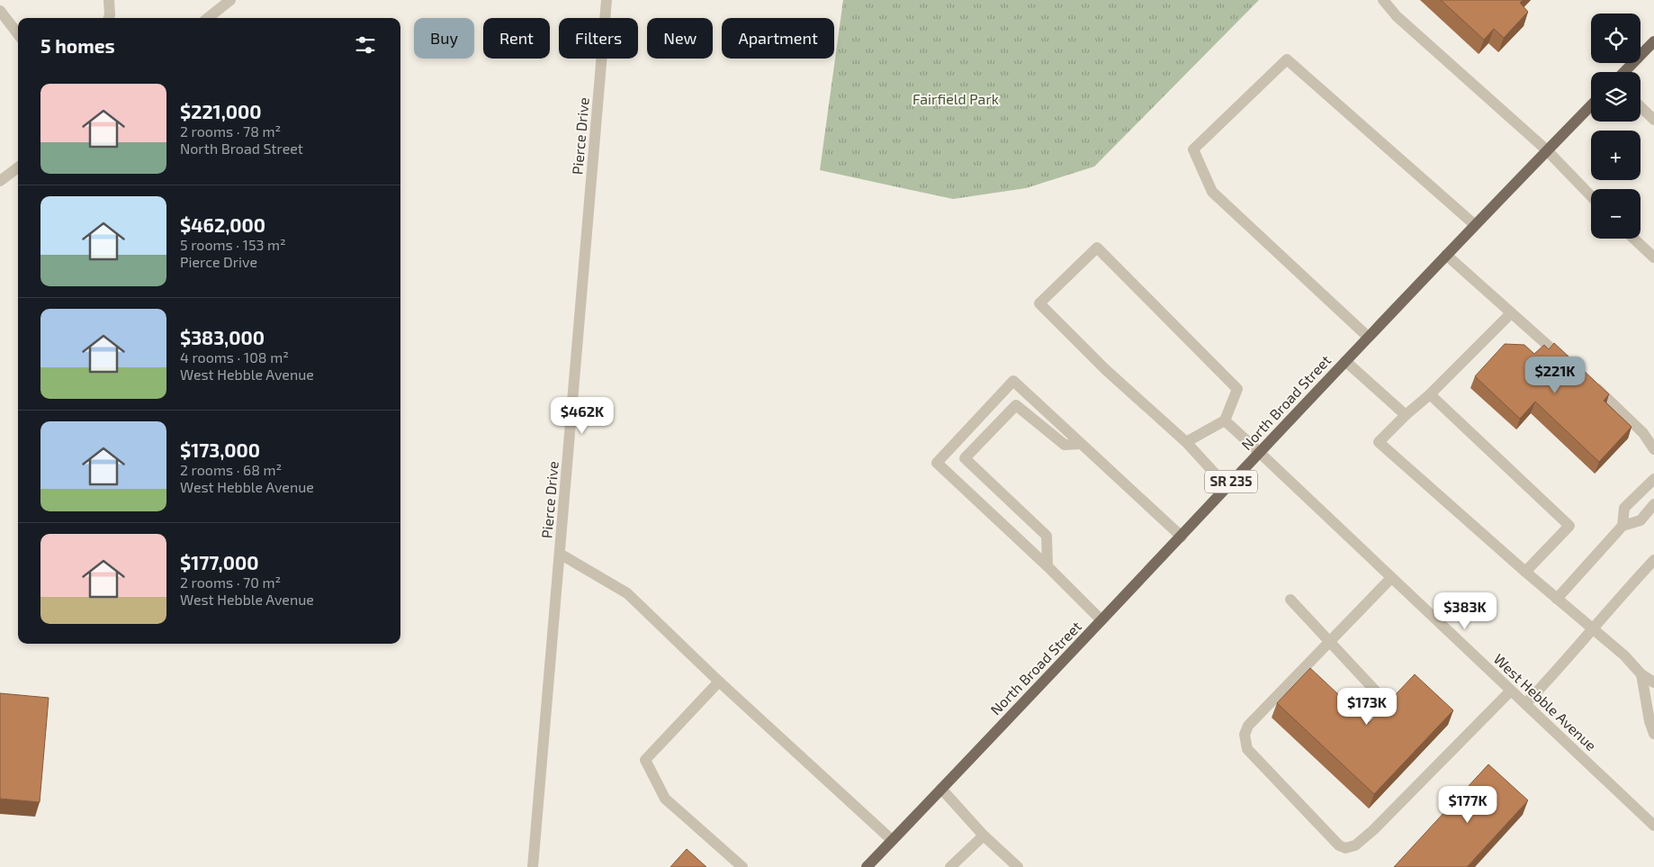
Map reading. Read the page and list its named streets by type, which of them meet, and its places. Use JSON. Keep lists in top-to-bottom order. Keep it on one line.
{"streets":{"main road":["North Broad Street","SR 235"],"street":["Pierce Drive","West Hebble Avenue"]},"crossings":[["North Broad Street","West Hebble Avenue"]],"parks":["Fairfield Park"],"page":{"map_buttons":["+","−"],"chip":["Buy","Rent","Filters","New","Apartment"],"heading":"5 homes","list":[{"name":"$221,000","note":"2 rooms · 78 m² · North Broad Street"},{"name":"$462,000","note":"5 rooms · 153 m² · Pierce Drive"},{"name":"$383,000","note":"4 rooms · 108 m² · West Hebble Avenue"},{"name":"$173,000","note":"2 rooms · 68 m² · West Hebble Avenue"},{"name":"$177,000","note":"2 rooms · 70 m² · West Hebble Avenue"}],"price":["$221K","$462K","$383K","$173K","$177K"]}}
